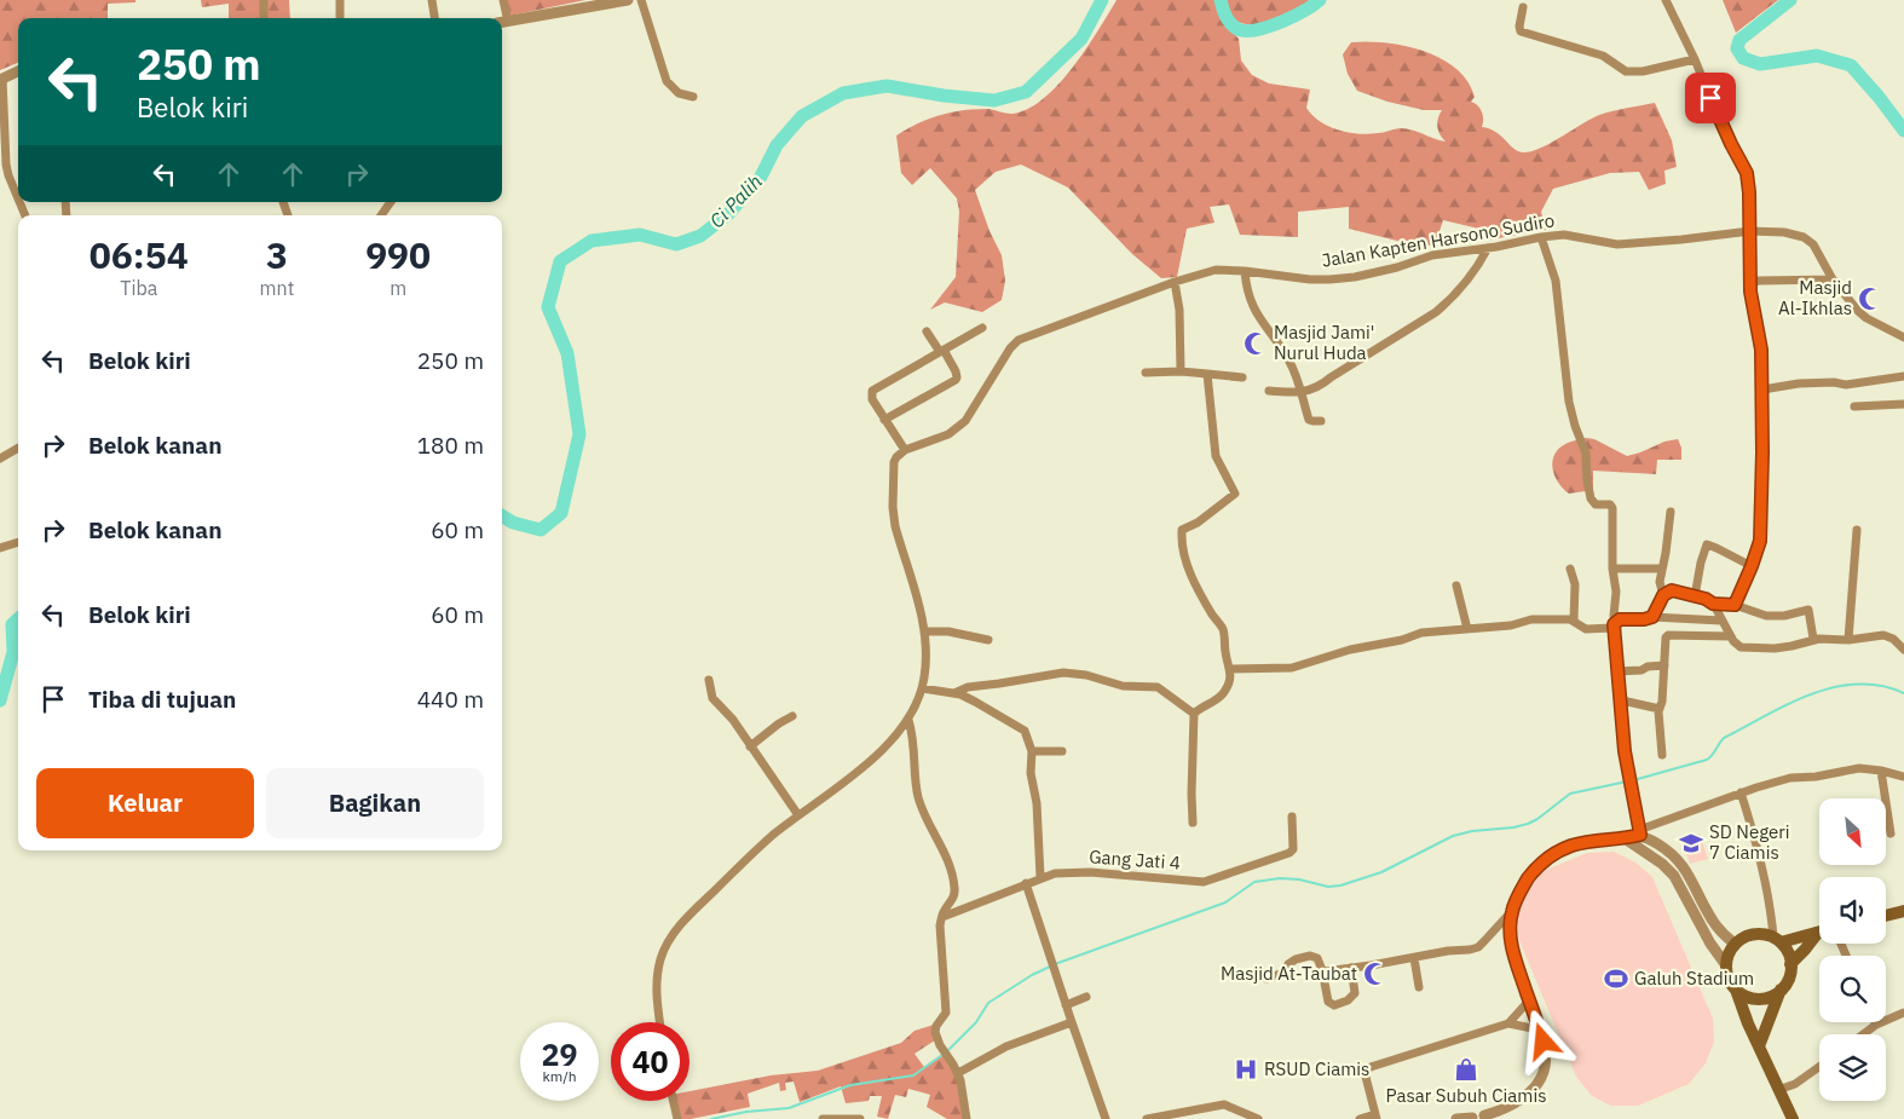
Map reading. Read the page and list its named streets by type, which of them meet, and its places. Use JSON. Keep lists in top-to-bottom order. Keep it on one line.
{"streets":{"street":["Jalan Kapten Harsono Sudiro","Gang Jati 4"]},"water":["Ci Palih"],"places":{"mosque":["Masjid Al-Ikhlas","Masjid Jami' Nurul Huda","Masjid At-Taubat"],"school or university":["SD Negeri 7 Ciamis"],"sports":["Galuh Stadium"],"hospital":["RSUD Ciamis"],"shop":["Pasar Subuh Ciamis"]},"north":"bottom right","page":{"turn":["250 m","Belok kiri"],"eta":["06:54","Tiba","3","mnt","990","m"],"list":[{"name":"Belok kiri","value":"250 m"},{"name":"Belok kanan","value":"180 m"},{"name":"Belok kanan","value":"60 m"},{"name":"Belok kiri","value":"60 m"},{"name":"Tiba di tujuan","value":"440 m"}],"buttons":["Keluar","Bagikan"],"speed":"29 km/h","limit":"40"}}
